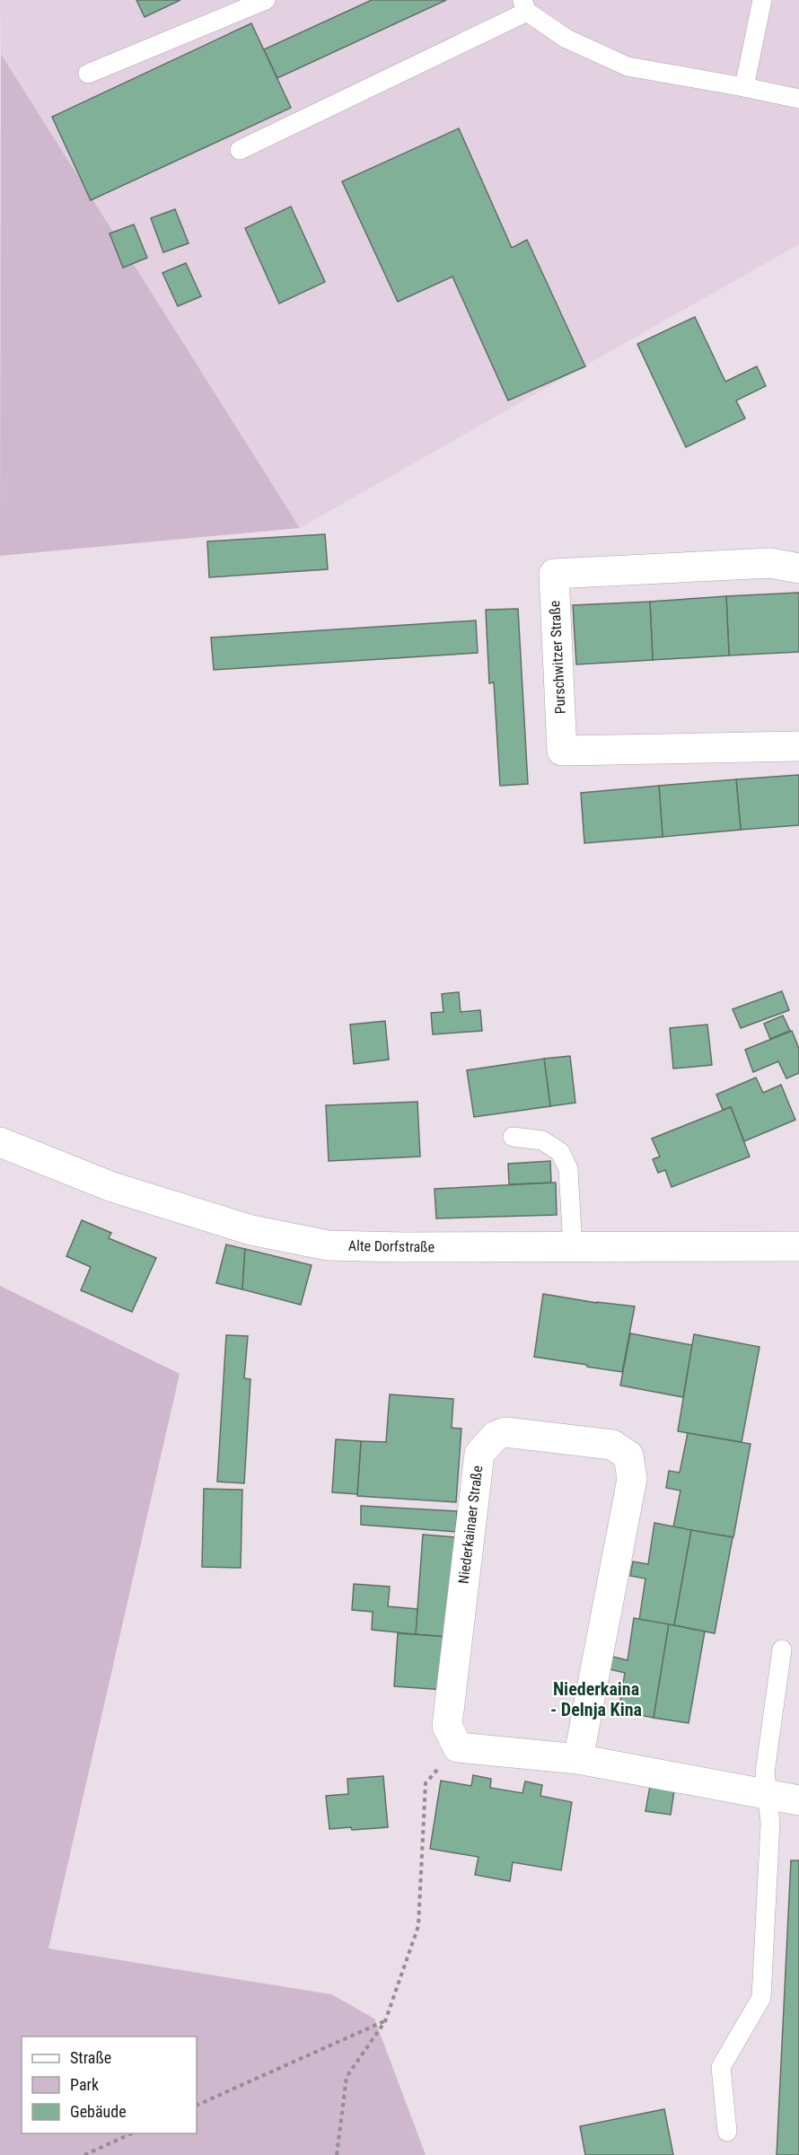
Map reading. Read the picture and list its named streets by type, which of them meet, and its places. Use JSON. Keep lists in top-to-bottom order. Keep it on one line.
{"streets":{"street":["Purschwitzer Straße","Alte Dorfstraße","Niederkainaer Straße"]},"districts":["Niederkaina - Delnja Kina"],"legend":["Straße","Park","Gebäude"]}
